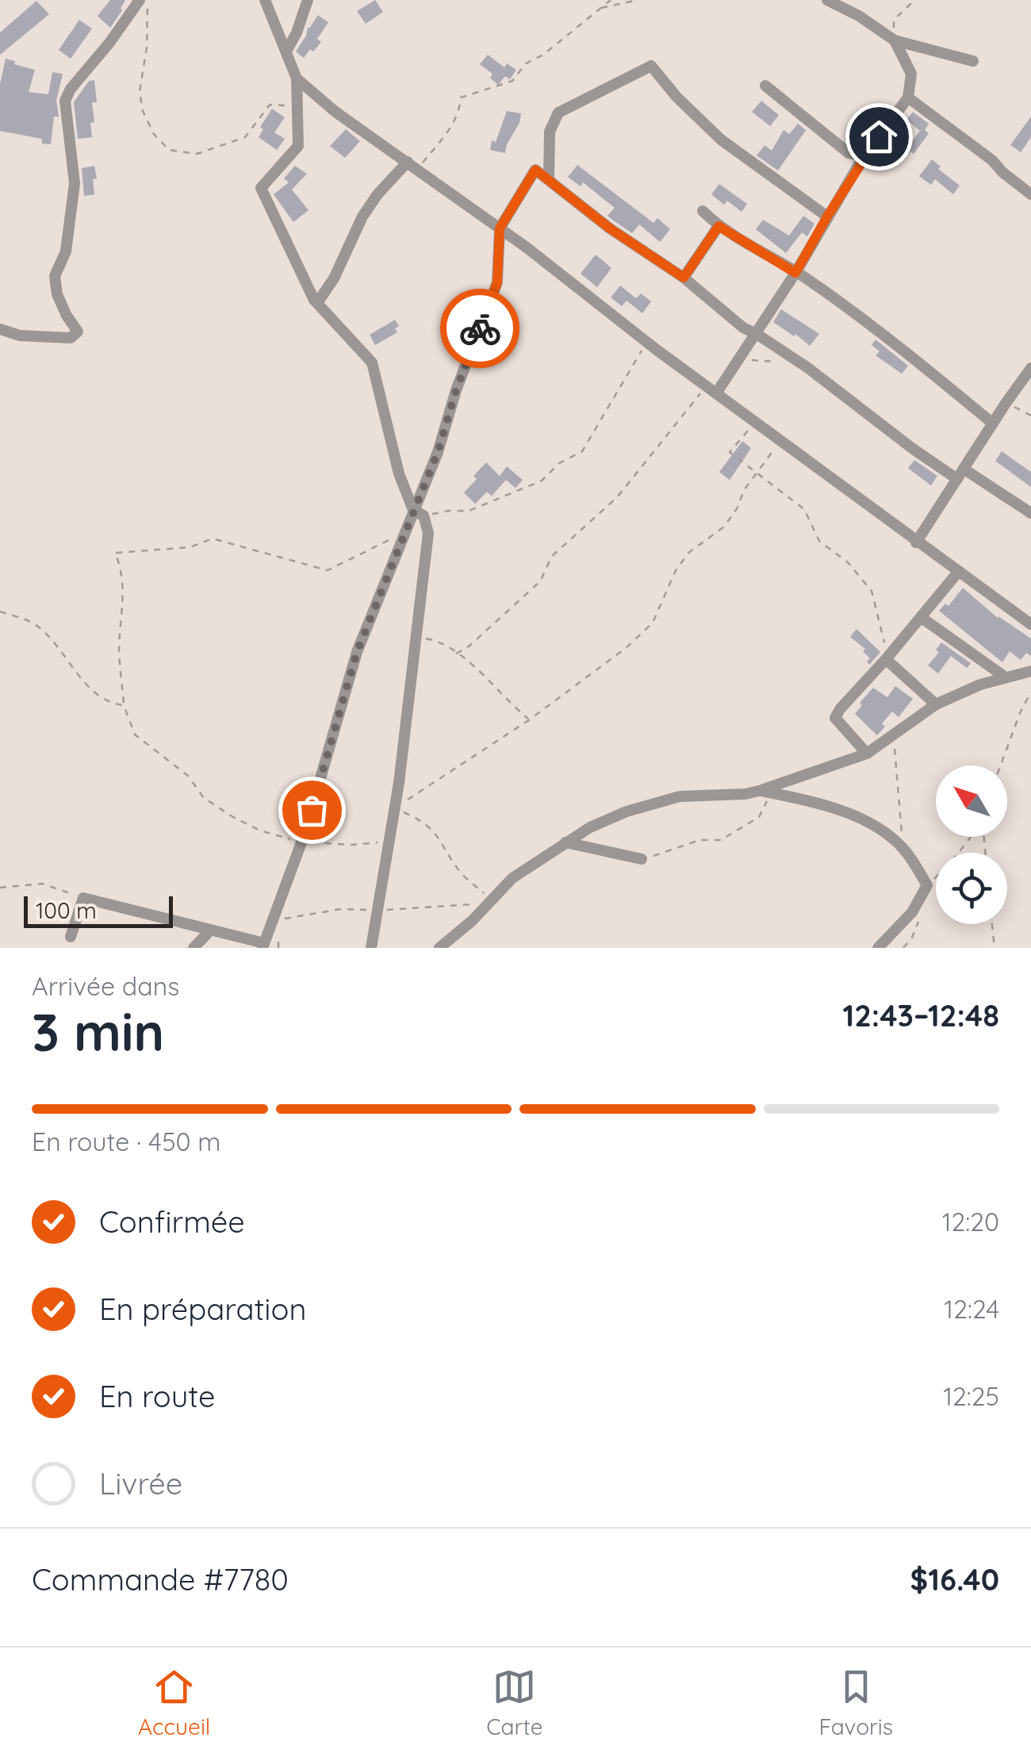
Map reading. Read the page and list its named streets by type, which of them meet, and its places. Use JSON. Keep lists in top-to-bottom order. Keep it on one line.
{"scale_bar":"100 m","north":"top left","page":{"scale":"100 m","heading":["3 min","Arrivée dans","12:43–12:48"],"panel":["Commande #7780","$16.40"],"bar":"En route · 450 m","list":[["Confirmée","12:20"],["En préparation","12:24"],["En route","12:25"],"Livrée"],"tabs":["Accueil","Carte","Favoris"]}}
